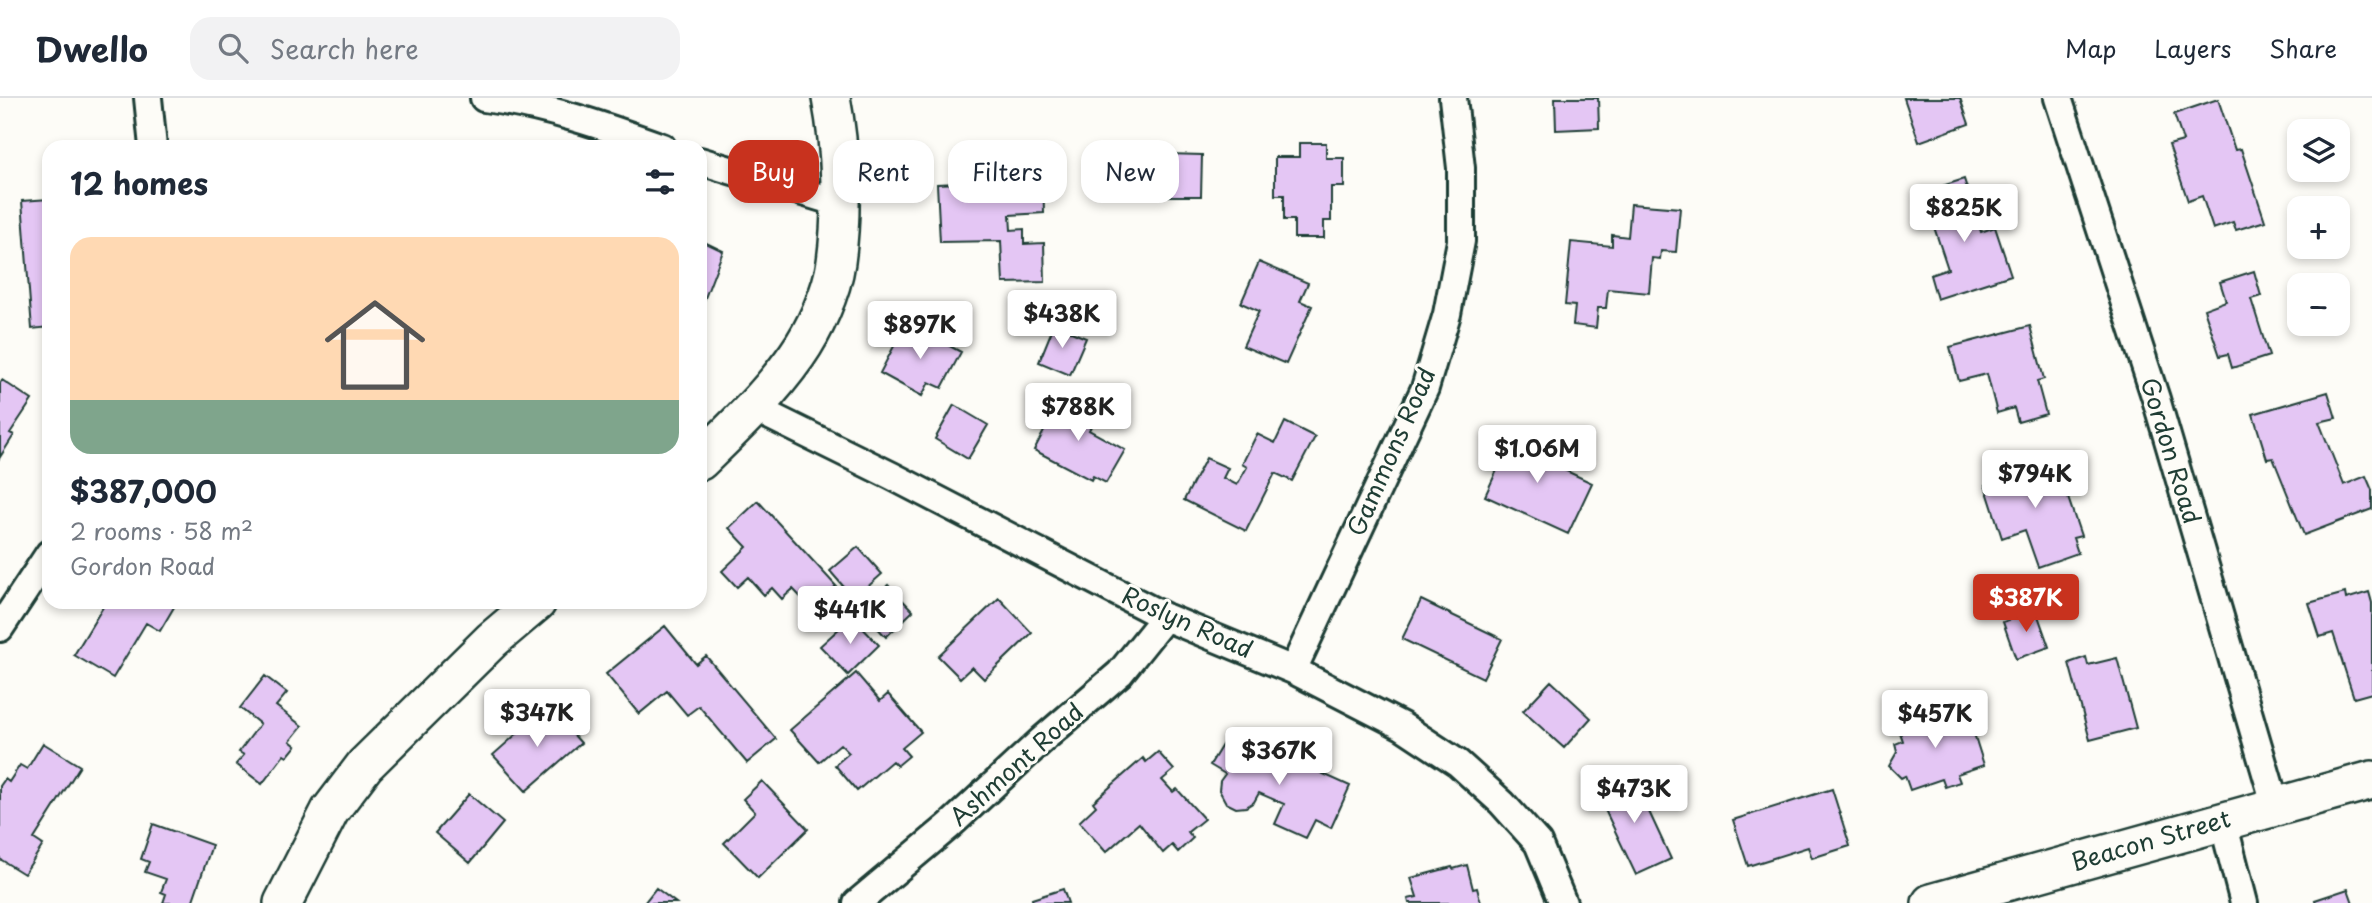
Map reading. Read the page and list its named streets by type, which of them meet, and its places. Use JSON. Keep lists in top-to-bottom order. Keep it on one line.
{"streets":{"main road":["Beacon Street"],"street":["Gordon Road","Gammons Road","Roslyn Road","Ashmont Road"]},"crossings":[["Gordon Road","Beacon Street"],["Gammons Road","Roslyn Road"],["Roslyn Road","Ashmont Road"]],"page":{"header":"Dwello","search":"Search here","nav":["Map","Layers","Share"],"map_buttons":["+","−"],"chip":["Buy","Rent","Filters","New"],"heading":"12 homes","price":["$825K","$438K","$897K","$788K","$1.06M","$794K","$387K","$441K","$347K","$457K","$367K","$473K"],"list":[{"name":"$387,000","note":"2 rooms · 58 m² · Gordon Road"}]}}
